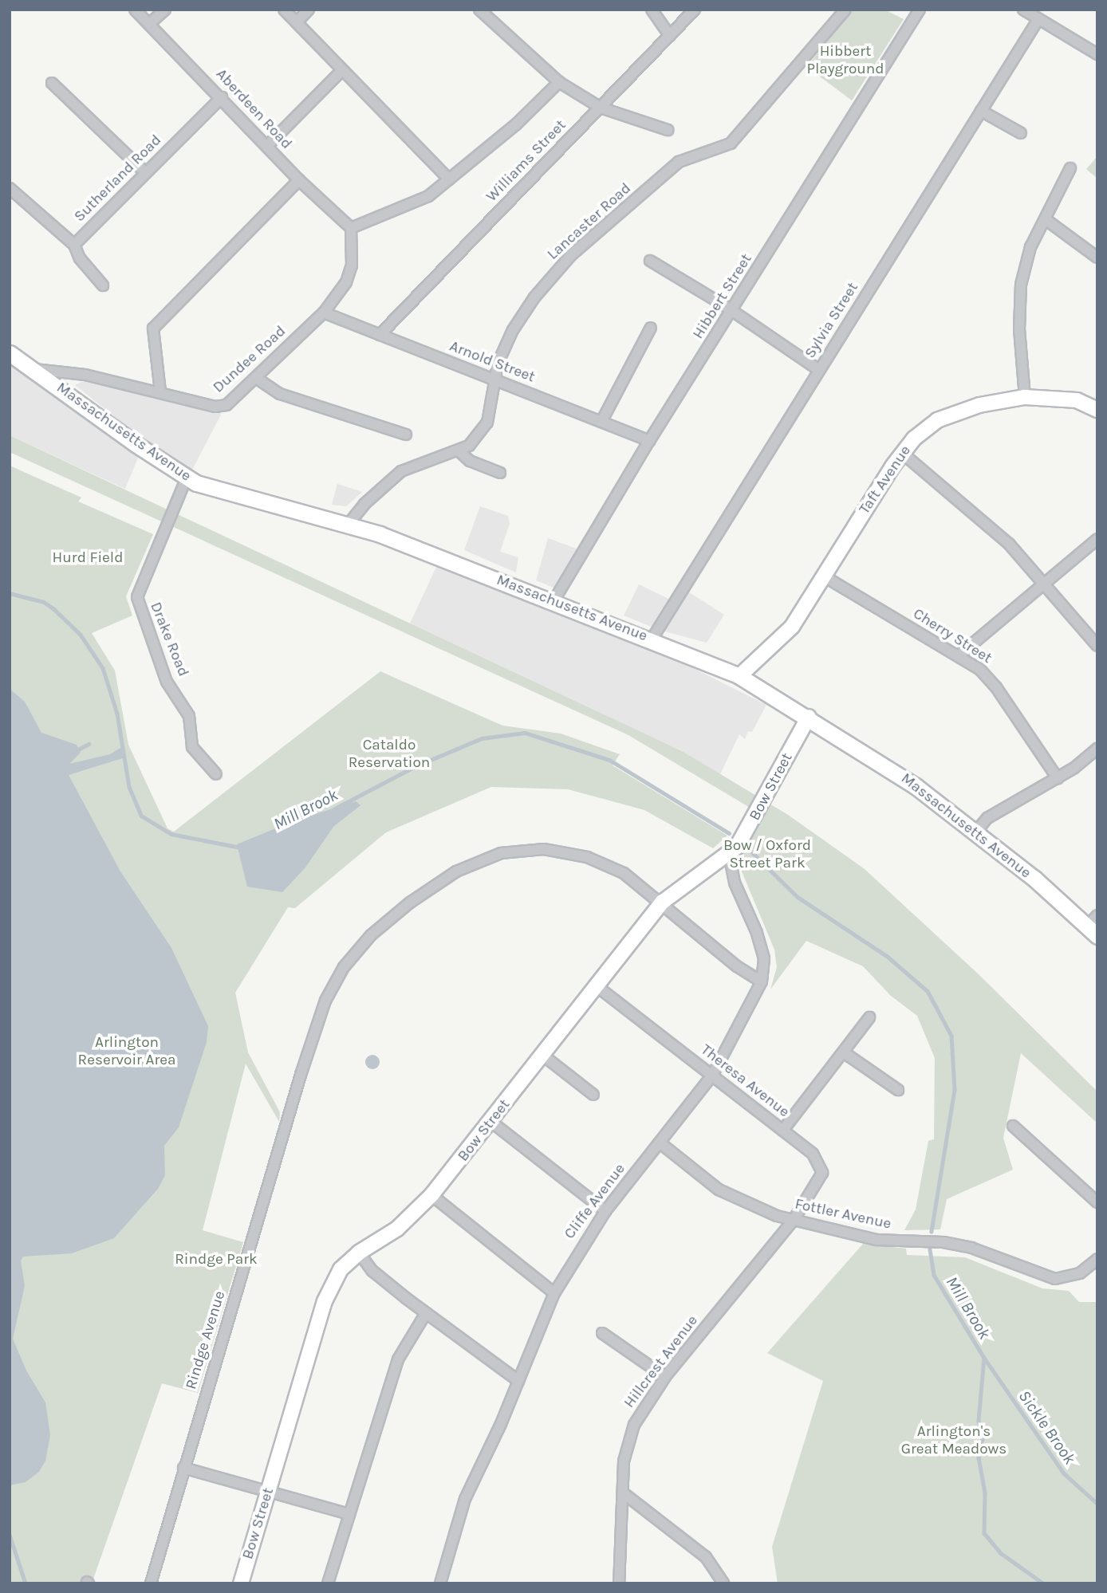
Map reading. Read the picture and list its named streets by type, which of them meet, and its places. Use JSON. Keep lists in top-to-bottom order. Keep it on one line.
{"streets":{"main road":["Massachusetts Avenue"],"street":["Aberdeen Road","Williams Street","Sutherland Road","Lancaster Road","Hibbert Street","Sylvia Street","Dundee Road","Arnold Street","Taft Avenue","Cherry Street","Drake Road","Bow Street","Theresa Avenue","Cliffe Avenue","Fottler Avenue","Rindge Avenue","Hillcrest Avenue"]},"crossings":[["Aberdeen Road","Sutherland Road"],["Aberdeen Road","Dundee Road"],["Williams Street","Arnold Street"],["Lancaster Road","Arnold Street"],["Lancaster Road","Massachusetts Avenue"],["Hibbert Street","Arnold Street"],["Hibbert Street","Massachusetts Avenue"],["Sylvia Street","Massachusetts Avenue"],["Dundee Road","Arnold Street"],["Dundee Road","Massachusetts Avenue"],["Massachusetts Avenue","Taft Avenue"],["Massachusetts Avenue","Drake Road"],["Massachusetts Avenue","Bow Street"],["Taft Avenue","Cherry Street"],["Bow Street","Theresa Avenue"],["Bow Street","Cliffe Avenue"],["Bow Street","Rindge Avenue"],["Theresa Avenue","Cliffe Avenue"],["Theresa Avenue","Fottler Avenue"],["Theresa Avenue","Hillcrest Avenue"],["Cliffe Avenue","Fottler Avenue"],["Cliffe Avenue","Rindge Avenue"],["Fottler Avenue","Hillcrest Avenue"]],"water":["Mill Brook","Sickle Brook"],"parks":["Hibbert Playground","Hurd Field","Cataldo Reservation","Bow / Oxford Street Park","Arlington Reservoir Area","Rindge Park","Arlington's Great Meadows"]}
